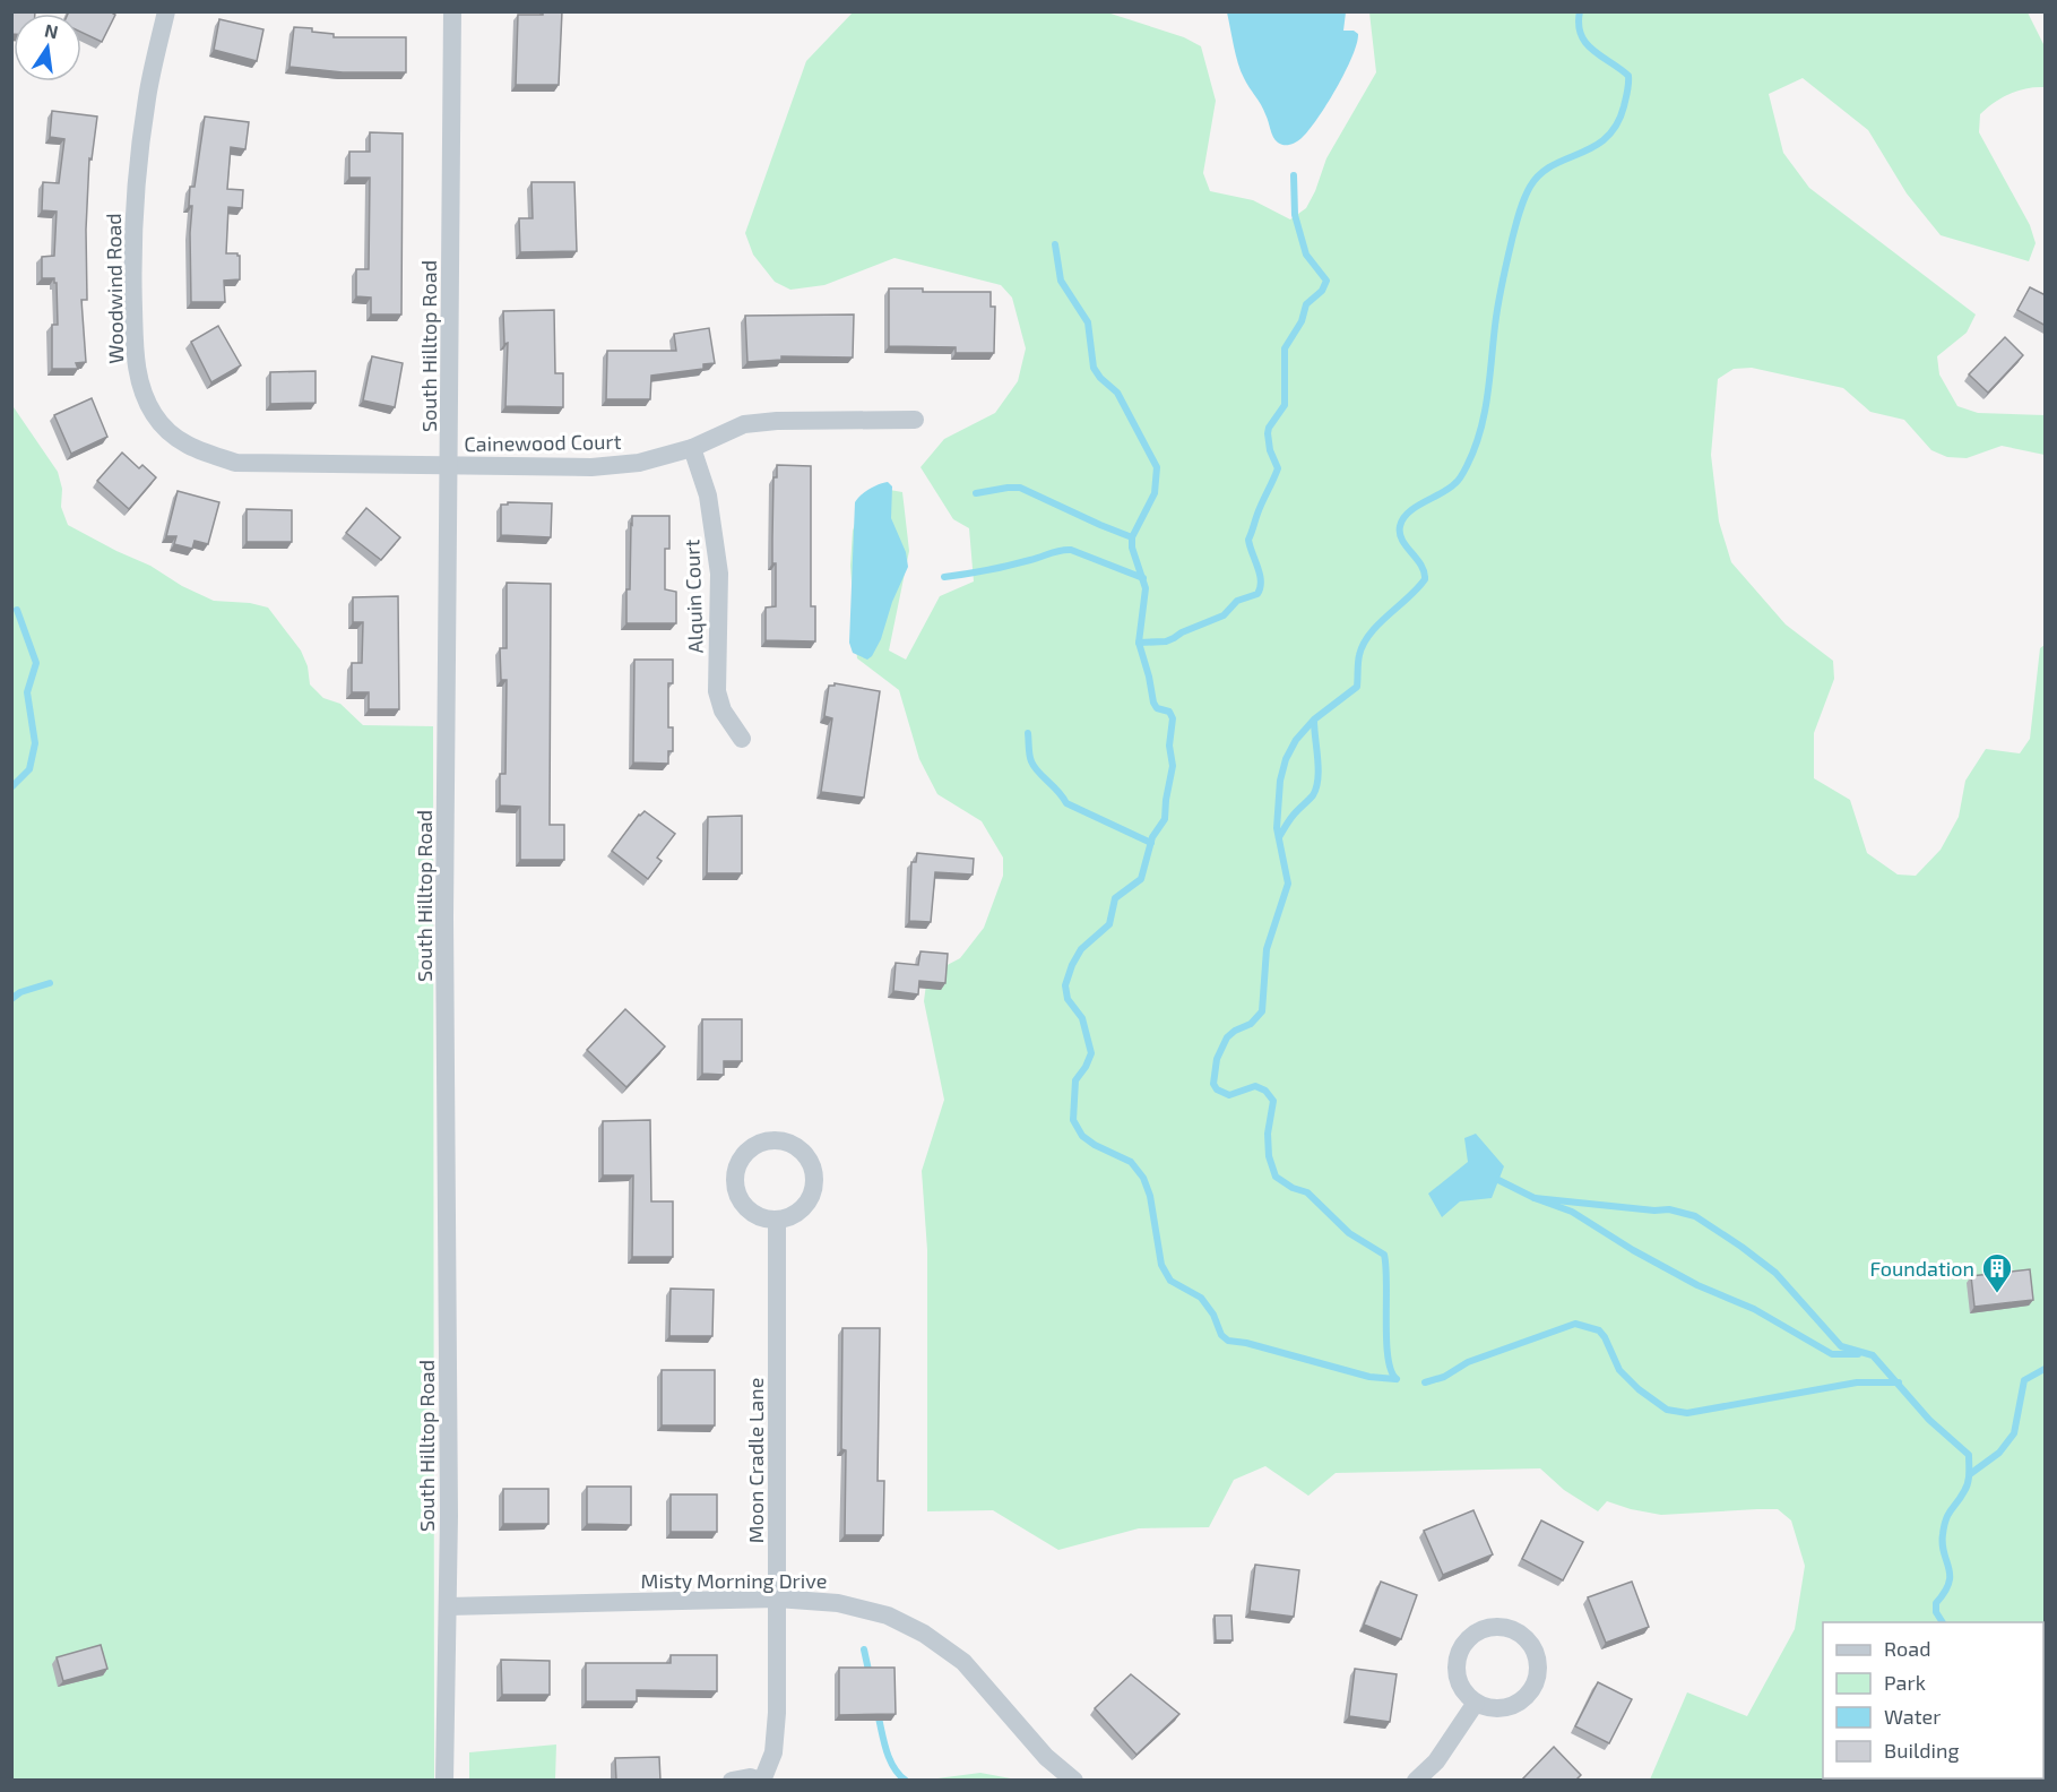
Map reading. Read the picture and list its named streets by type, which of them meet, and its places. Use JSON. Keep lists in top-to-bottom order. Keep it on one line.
{"streets":{"street":["Woodwind Road","South Hilltop Road","Cainewood Court","Alquin Court","Moon Cradle Lane","Misty Morning Drive"]},"crossings":[["Woodwind Road","South Hilltop Road"],["Woodwind Road","Cainewood Court"],["South Hilltop Road","Cainewood Court"],["South Hilltop Road","Misty Morning Drive"],["Cainewood Court","Alquin Court"],["Moon Cradle Lane","Misty Morning Drive"]],"places":{"building":["Foundation"]},"legend":["Road","Park","Water","Building"],"north":"top"}
